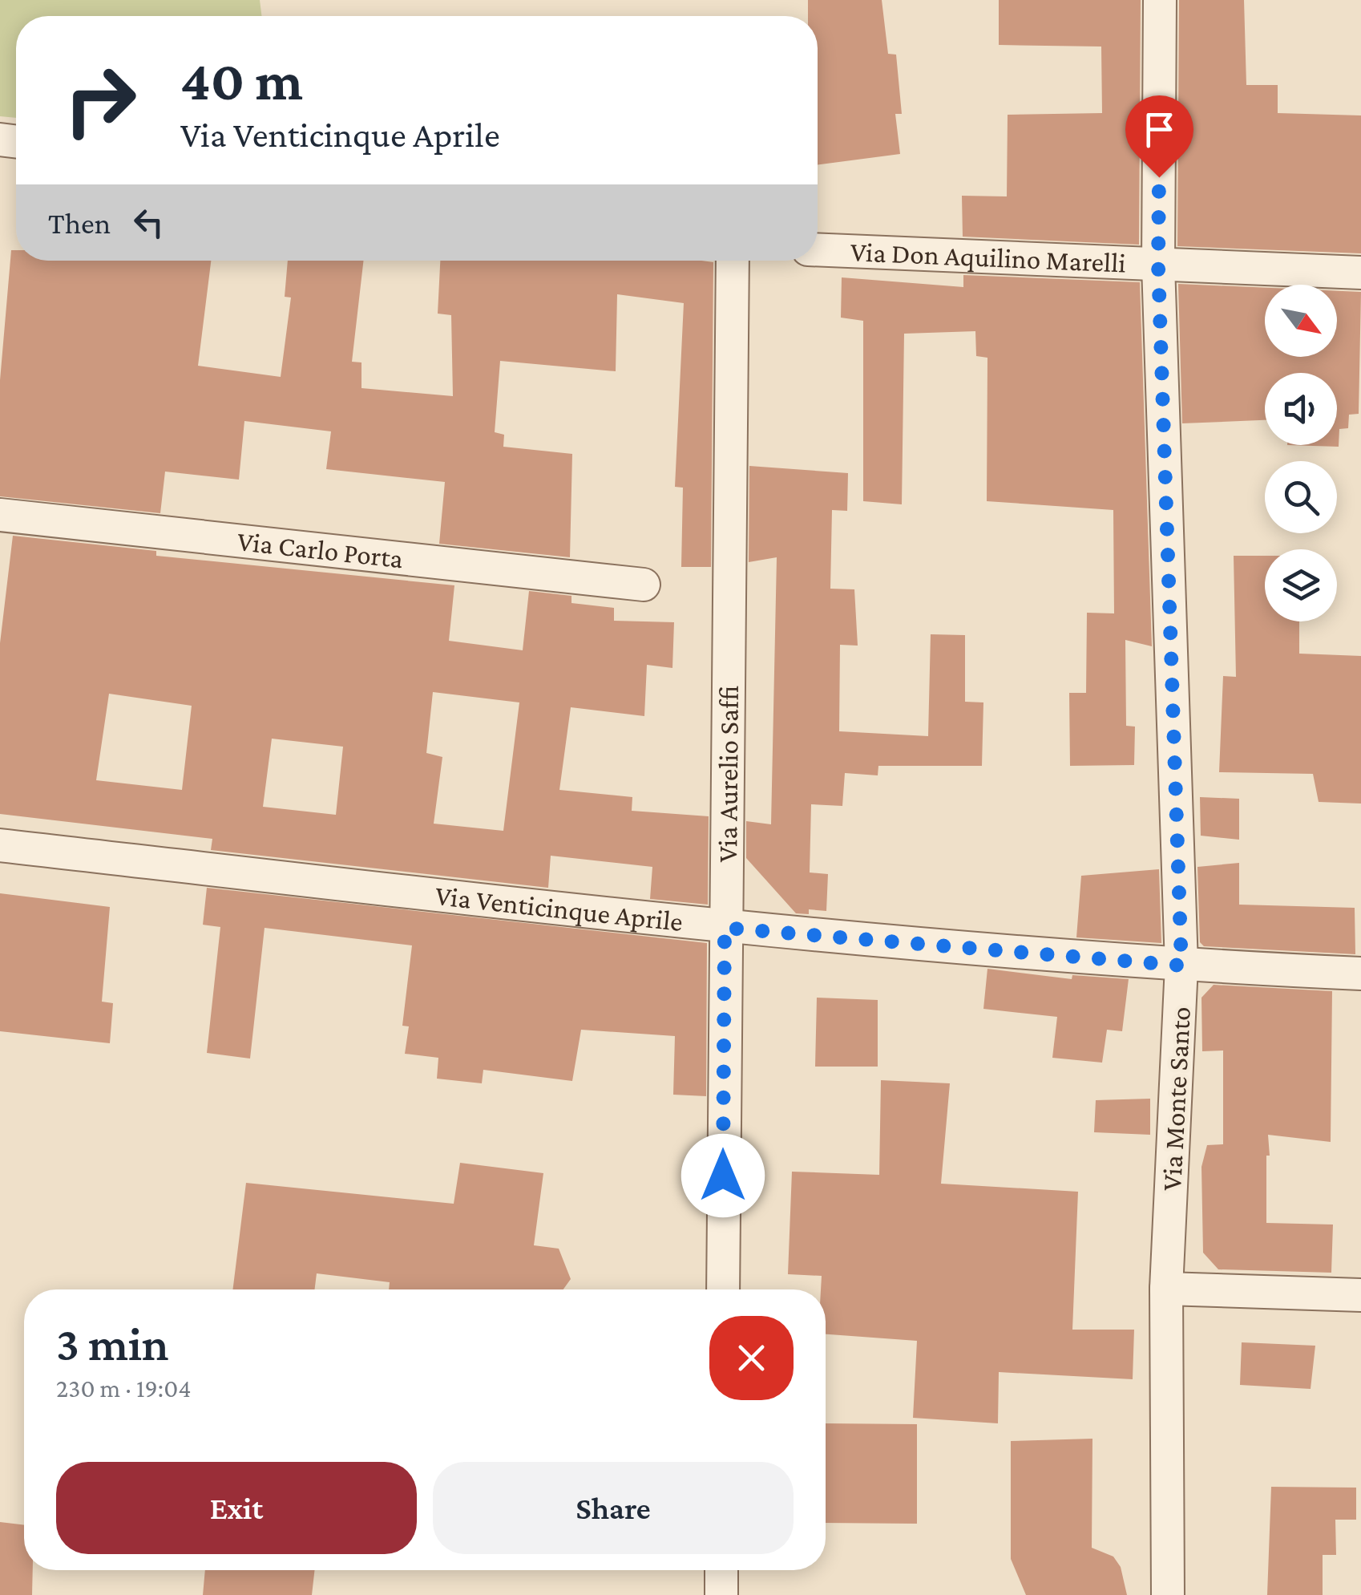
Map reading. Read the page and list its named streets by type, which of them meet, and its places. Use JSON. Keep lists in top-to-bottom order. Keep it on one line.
{"streets":{"street":["Via Don Aquilino Marelli","Via Carlo Porta","Via Aurelio Saffi","Via Venticinque Aprile","Via Monte Santo"]},"crossings":[["Via Don Aquilino Marelli","Via Monte Santo"],["Via Aurelio Saffi","Via Venticinque Aprile"],["Via Venticinque Aprile","Via Monte Santo"]],"north":"bottom right","page":{"turn":["40 m","Via Venticinque Aprile"],"then":"Then","heading":["3 min","230 m · 19:04"],"buttons":["Exit","Share"]}}
